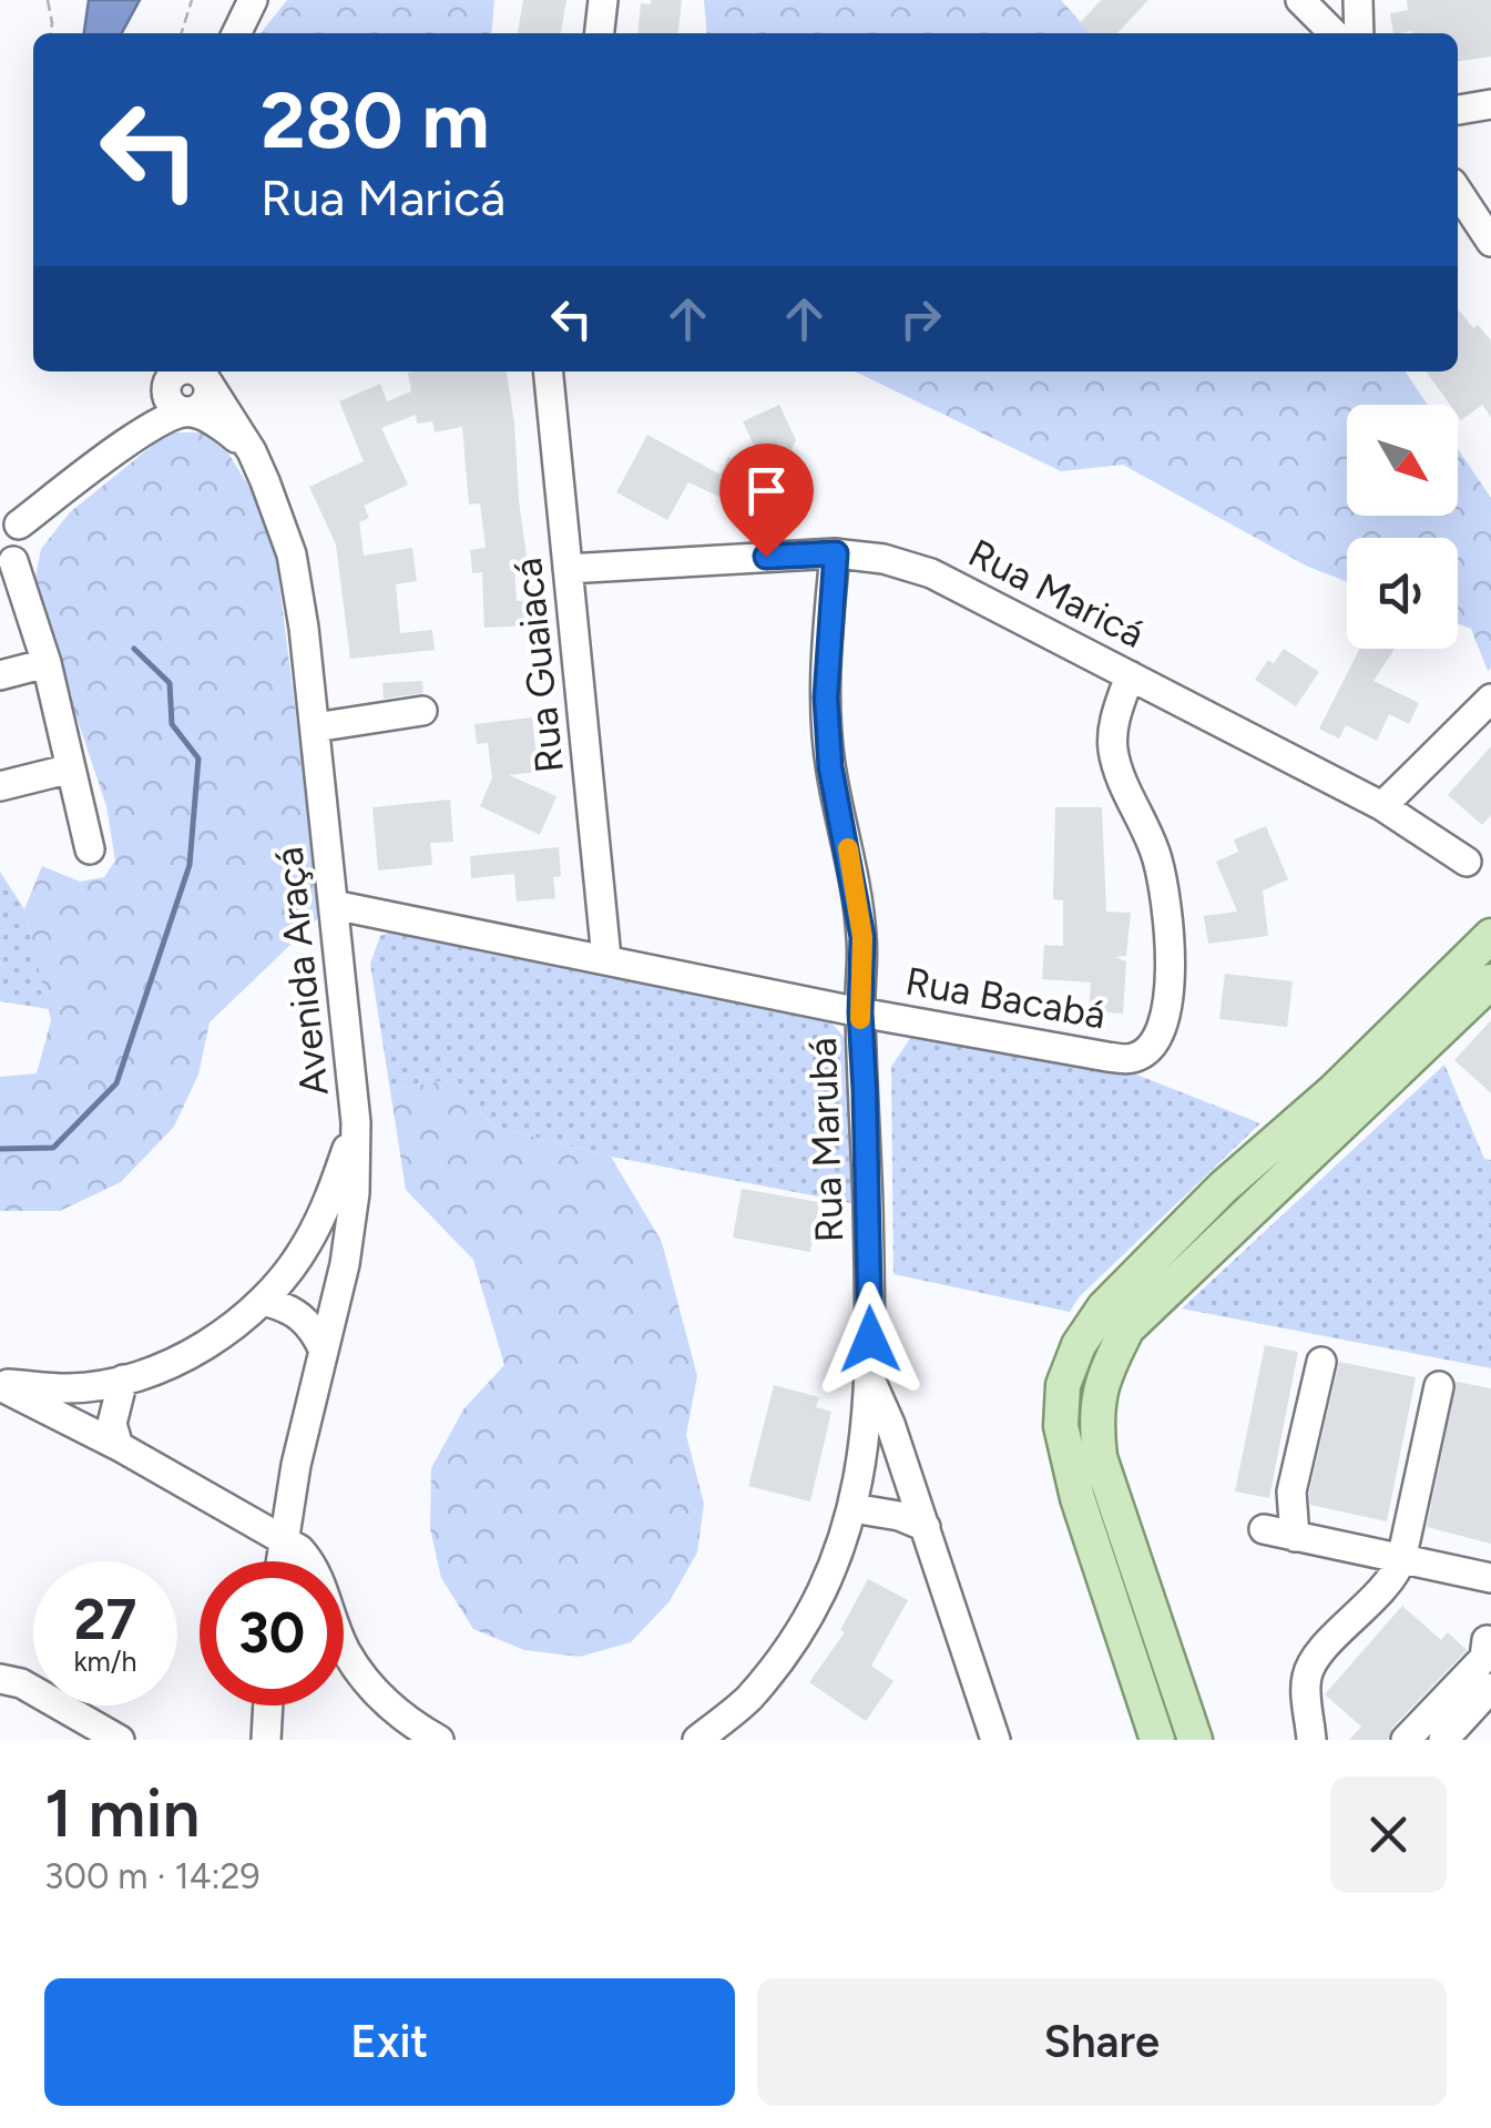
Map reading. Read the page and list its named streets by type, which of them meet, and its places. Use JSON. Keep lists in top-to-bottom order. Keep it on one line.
{"streets":{"street":["Rua Maricá","Rua Guaiacá","Avenida Araçá","Rua Bacabá","Rua Marubá"]},"crossings":[["Rua Maricá","Rua Guaiacá"],["Rua Maricá","Rua Bacabá"],["Rua Maricá","Rua Marubá"],["Rua Guaiacá","Rua Bacabá"],["Avenida Araçá","Rua Bacabá"],["Rua Bacabá","Rua Marubá"]],"north":"bottom right","page":{"turn":["280 m","Rua Maricá"],"speed":"27 km/h","limit":"30","heading":["1 min","300 m · 14:29"],"buttons":["Exit","Share"]}}
